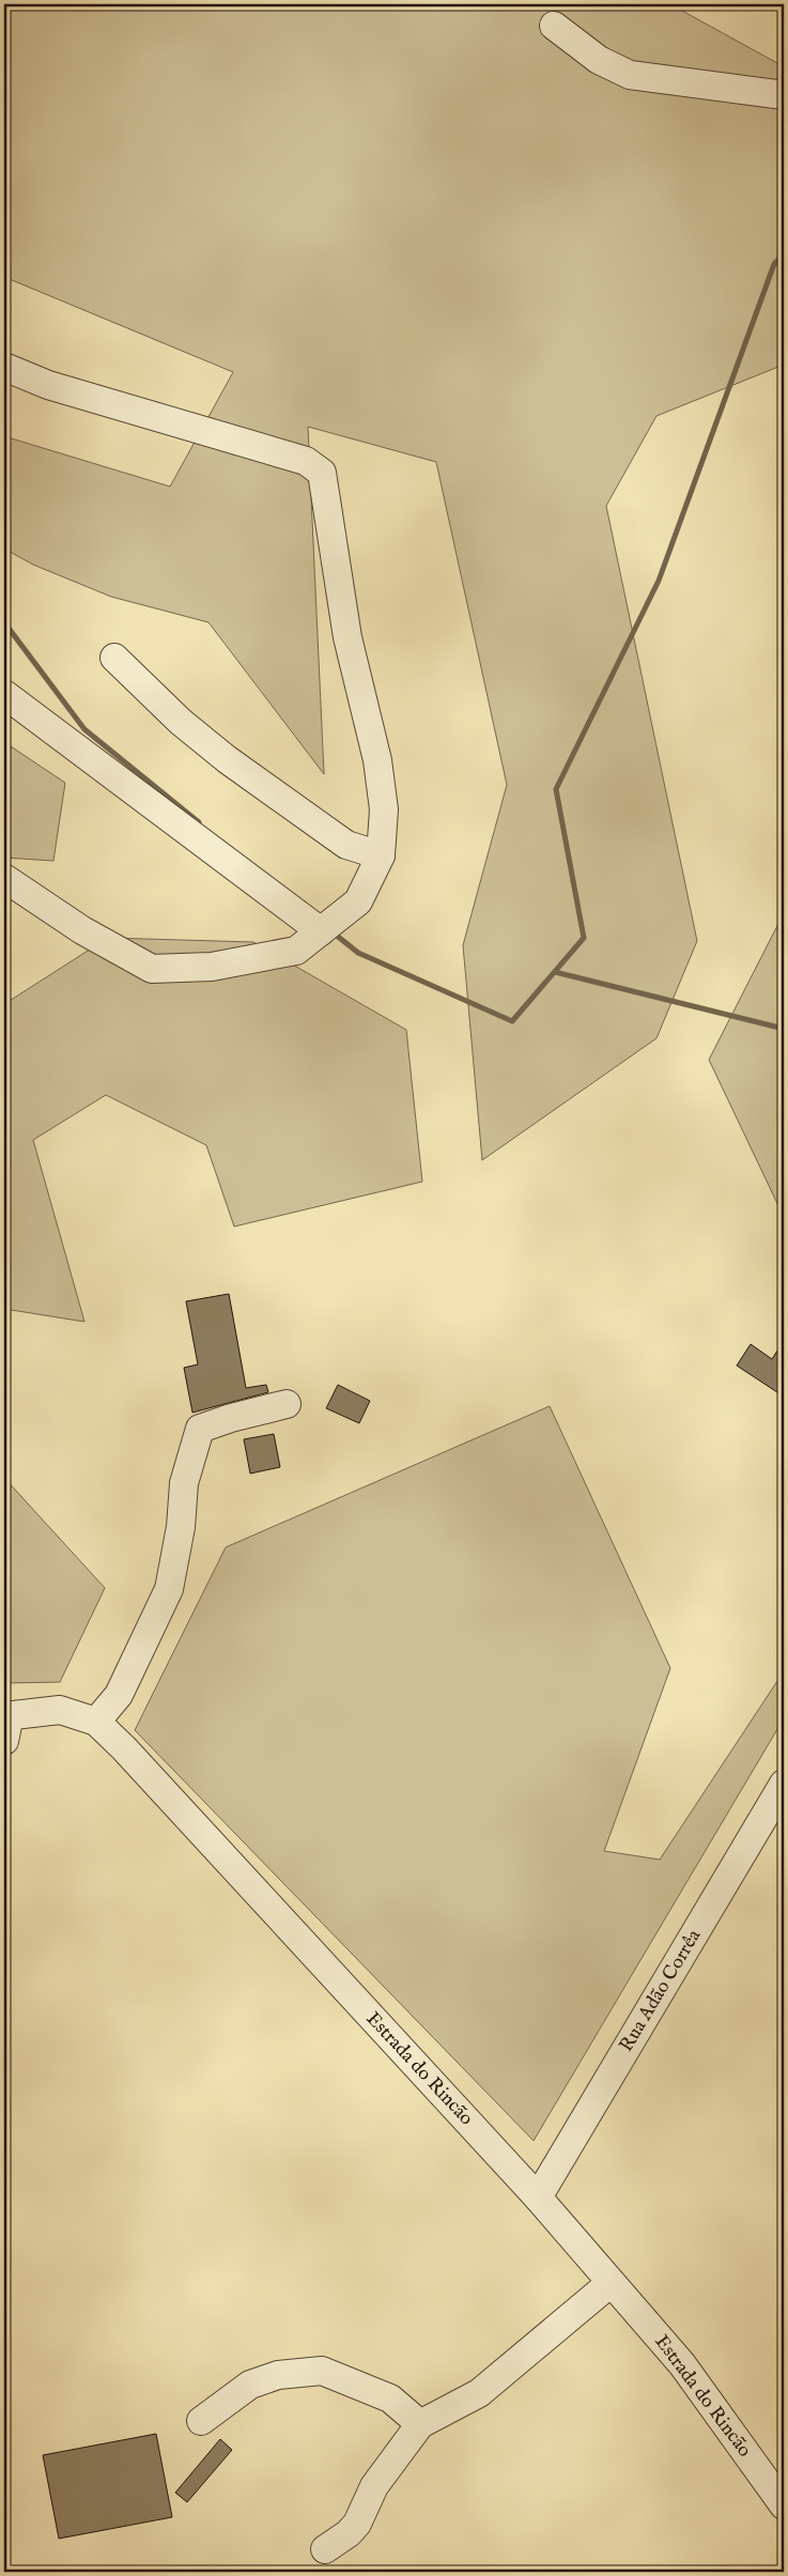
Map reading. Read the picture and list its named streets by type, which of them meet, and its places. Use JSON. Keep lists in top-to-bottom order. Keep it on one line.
{"streets":{"street":["Rua Adão Corrêa","Estrada do Rincão"]},"crossings":[["Rua Adão Corrêa","Estrada do Rincão"]]}
